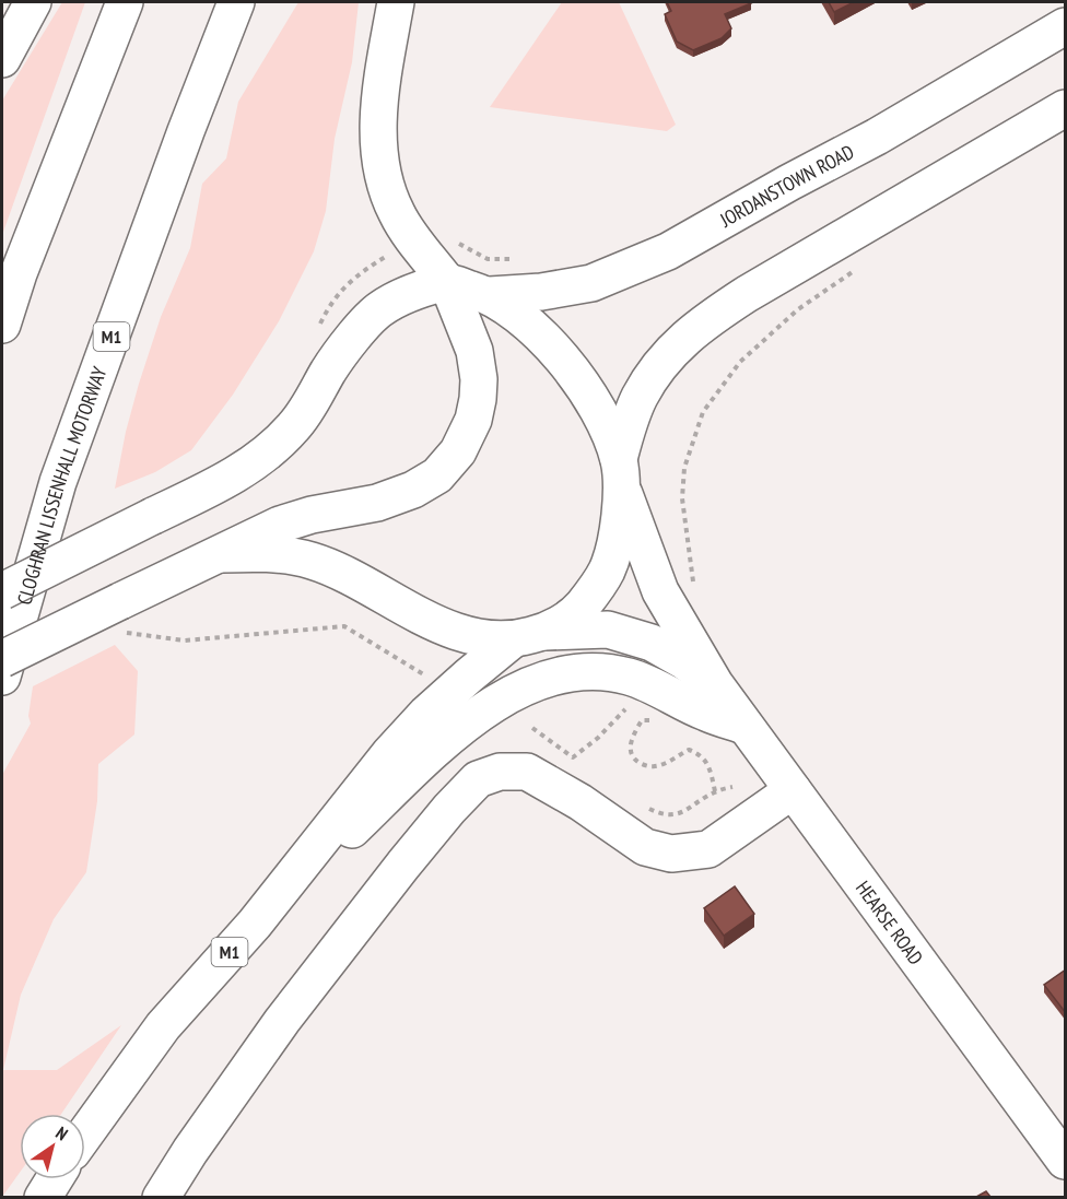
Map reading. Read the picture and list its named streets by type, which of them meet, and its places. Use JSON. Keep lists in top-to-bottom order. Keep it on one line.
{"streets":{"main road":["JORDANSTOWN ROAD","M1","CLOGHRAN LISSENHALL MOTORWAY","HEARSE ROAD"]},"crossings":[["JORDANSTOWN ROAD","HEARSE ROAD"],["M1","HEARSE ROAD"]],"north":"top right"}
